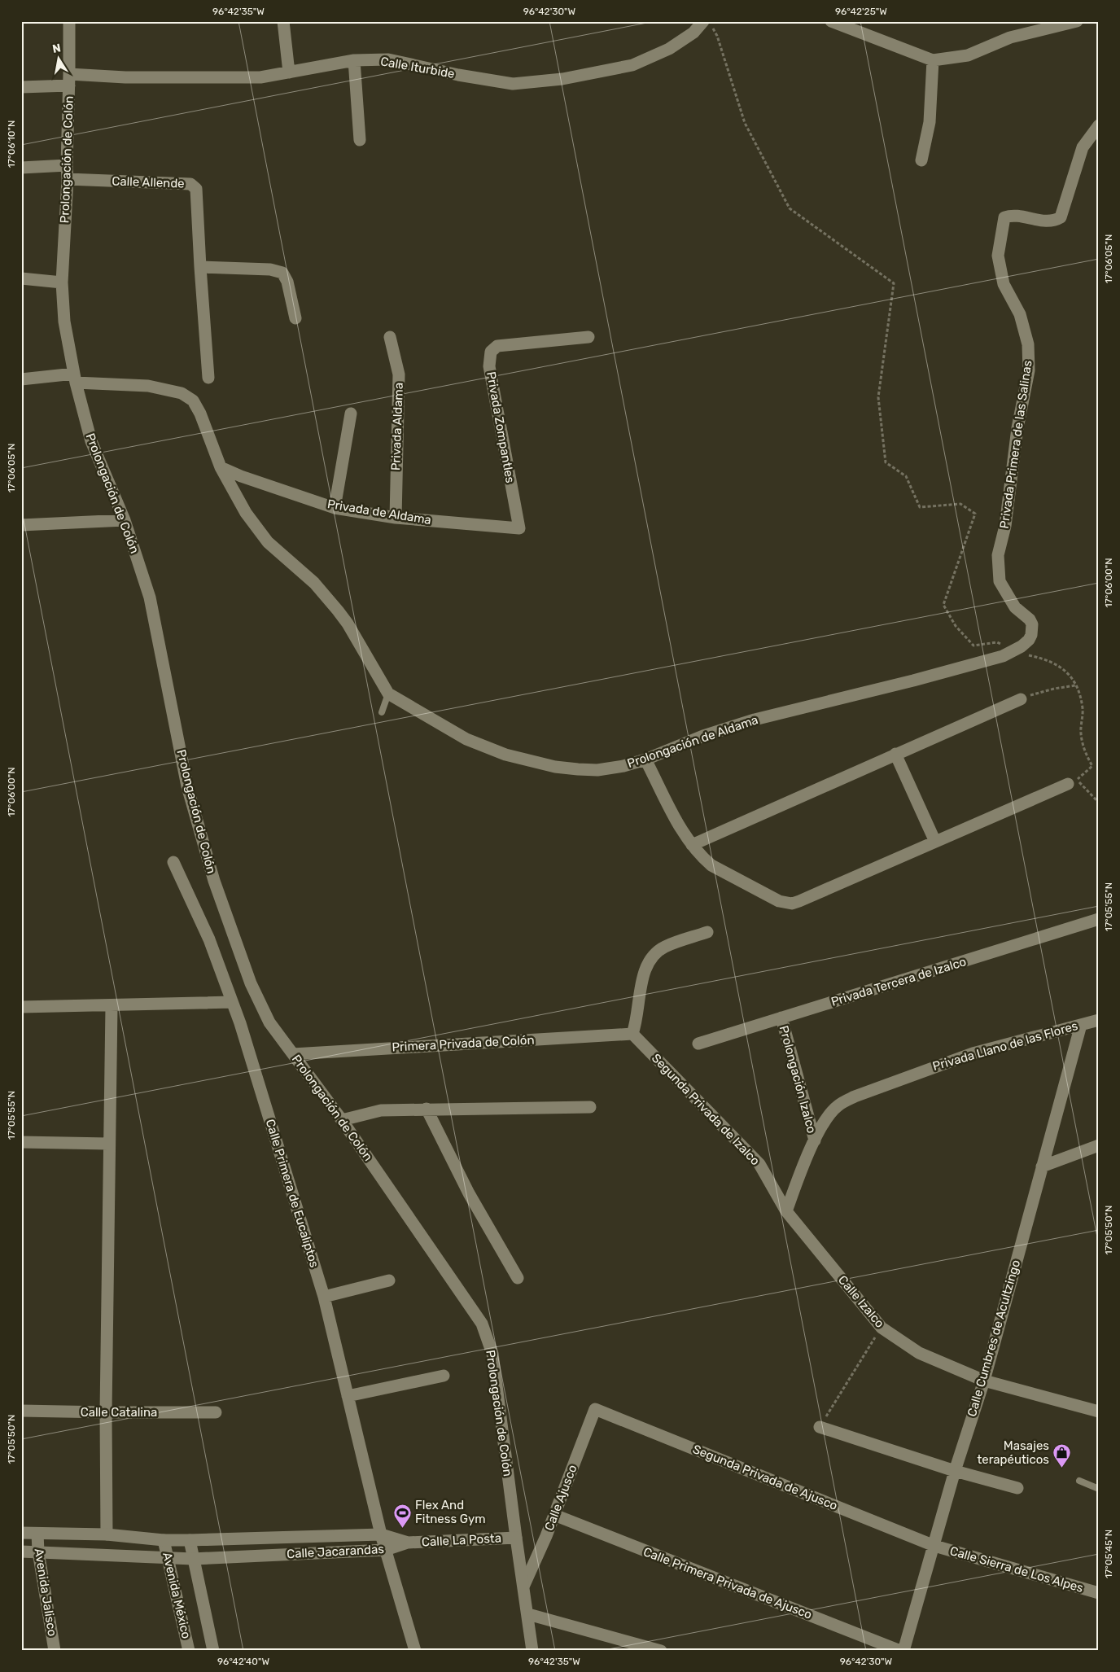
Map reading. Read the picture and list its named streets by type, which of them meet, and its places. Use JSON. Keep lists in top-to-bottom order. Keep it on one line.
{"streets":{"street":["Calle Iturbide","Prolongación de Colón","Calle Allende","Privada Aldama","Privada Zompantles","Privada Primera de las Salinas","Privada de Aldama","Prolongación de Aldama","Privada Tercera de Izalco","Primera Privada de Colón","Privada Llano de las Flores","Prolongación Izalco","Segunda Privada de Izalco","Calle Primera de Eucaliptos","Calle Izalco","Calle Cumbres de Acultzingo","Calle Catalina","Segunda Privada de Ajusco","Calle Ajusco","Calle La Posta","Calle Jacarandas","Calle Sierra de Los Alpes","Calle Primera Privada de Ajusco","Avenida Jalisco","Avenida México"]},"crossings":[["Calle Iturbide","Prolongación de Colón"],["Prolongación de Colón","Calle Allende"],["Prolongación de Colón","Prolongación de Aldama"],["Prolongación de Colón","Primera Privada de Colón"],["Prolongación de Colón","Calle La Posta"],["Privada Aldama","Privada de Aldama"],["Privada Zompantles","Privada de Aldama"],["Privada Primera de las Salinas","Prolongación de Aldama"],["Privada de Aldama","Prolongación de Aldama"],["Privada Tercera de Izalco","Prolongación Izalco"],["Primera Privada de Colón","Segunda Privada de Izalco"],["Privada Llano de las Flores","Prolongación Izalco"],["Privada Llano de las Flores","Calle Cumbres de Acultzingo"],["Segunda Privada de Izalco","Calle Izalco"],["Calle Primera de Eucaliptos","Calle Jacarandas"],["Calle Izalco","Calle Cumbres de Acultzingo"],["Calle Cumbres de Acultzingo","Segunda Privada de Ajusco"],["Calle Cumbres de Acultzingo","Calle Sierra de Los Alpes"],["Segunda Privada de Ajusco","Calle Ajusco"],["Segunda Privada de Ajusco","Calle Sierra de Los Alpes"],["Calle Ajusco","Calle Primera Privada de Ajusco"],["Calle La Posta","Calle Jacarandas"],["Calle Jacarandas","Avenida Jalisco"],["Calle Jacarandas","Avenida México"]],"places":{"shop":["Masajes terapéuticos"],"sports":["Flex And Fitness Gym"]},"north":"top","coordinates":["96°42'35\"W","96°42'30\"W","96°42'25\"W","17°06'10\"N","17°06'05\"N","17°06'00\"N","17°05'55\"N","17°05'50\"N","17°05'45\"N","96°42'40\"W"]}
